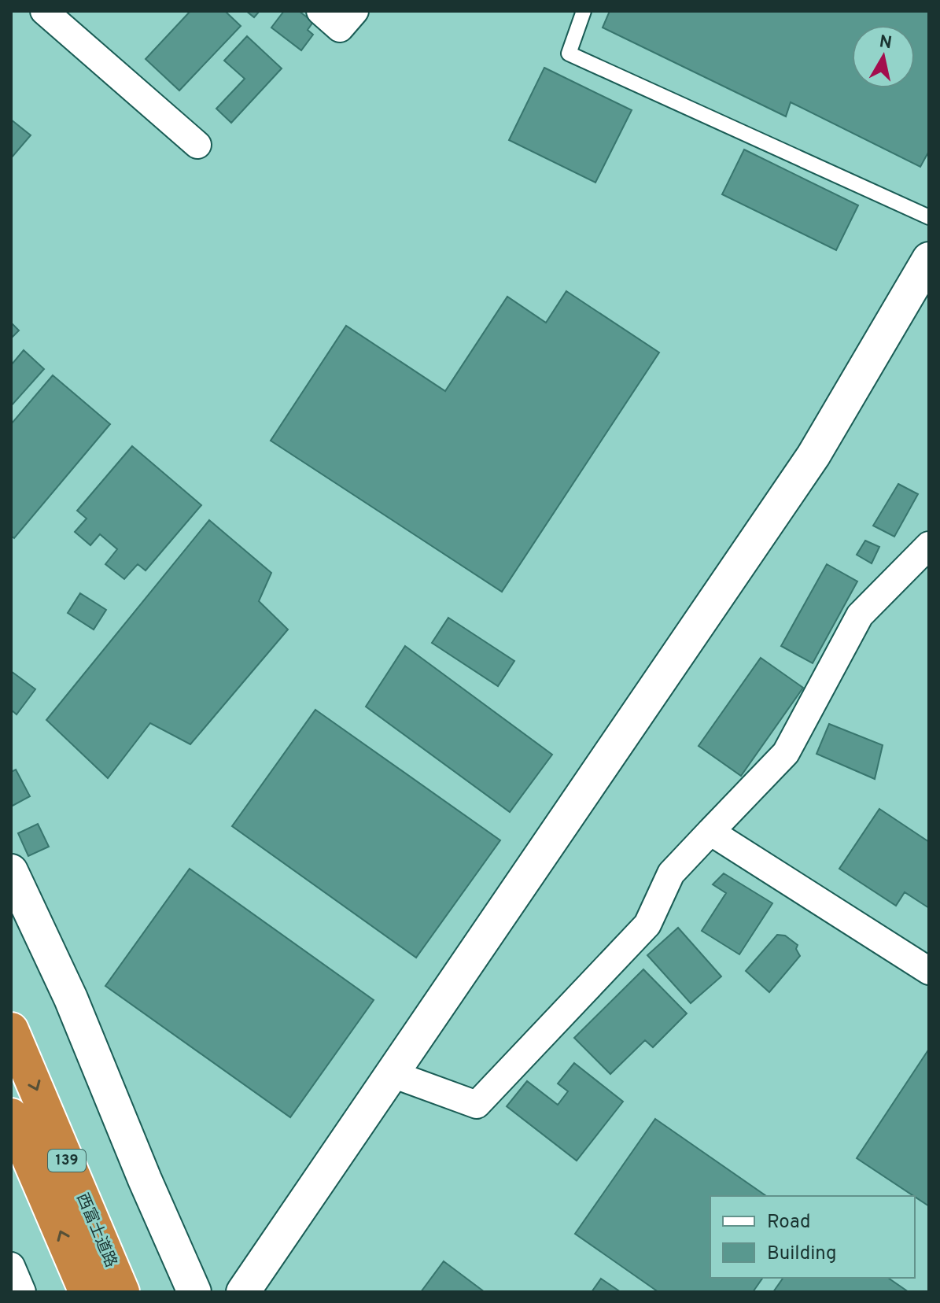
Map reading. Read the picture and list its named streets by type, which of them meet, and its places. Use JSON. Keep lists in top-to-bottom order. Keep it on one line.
{"streets":{"highway":["139","西富士道路"]},"legend":["Road","Building"],"north":"top"}
